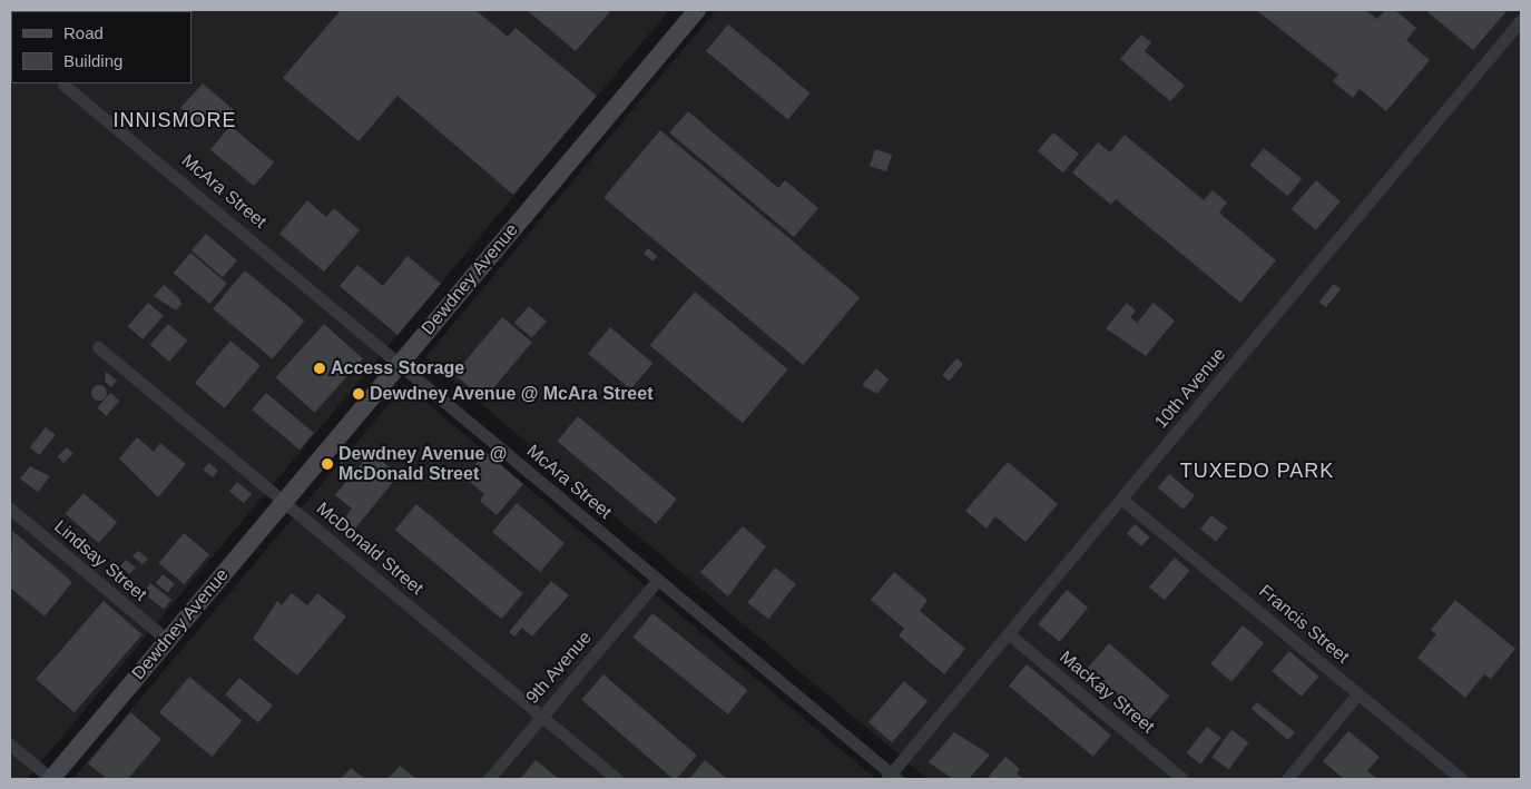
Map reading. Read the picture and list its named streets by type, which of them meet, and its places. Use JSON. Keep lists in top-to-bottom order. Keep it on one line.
{"streets":{"street":["McAra Street","Dewdney Avenue","10th Avenue","McDonald Street","Lindsay Street","Francis Street","9th Avenue","MacKay Street"]},"crossings":[["McAra Street","Dewdney Avenue"],["McAra Street","10th Avenue"],["McAra Street","9th Avenue"],["Dewdney Avenue","McDonald Street"],["Dewdney Avenue","Lindsay Street"],["10th Avenue","Francis Street"],["10th Avenue","MacKay Street"],["McDonald Street","9th Avenue"]],"districts":["INNISMORE","TUXEDO PARK"],"places":["Access Storage","Dewdney Avenue @ McAra Street","Dewdney Avenue @ McDonald Street"],"legend":["Road","Building"]}
